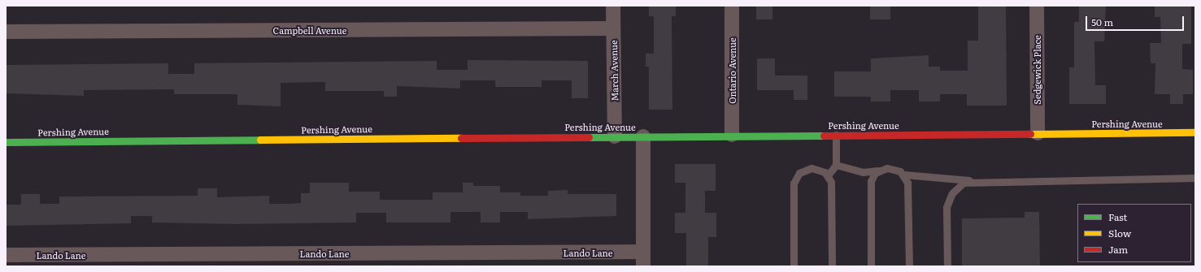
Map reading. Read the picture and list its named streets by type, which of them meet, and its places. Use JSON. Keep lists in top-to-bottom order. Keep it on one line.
{"streets":{"street":["Campbell Avenue","Sedgewick Place","March Avenue","Ontario Avenue","Pershing Avenue","Lando Lane"]},"crossings":[["Campbell Avenue","March Avenue"],["Sedgewick Place","Pershing Avenue"],["March Avenue","Pershing Avenue"],["Ontario Avenue","Pershing Avenue"]],"legend":["Fast","Slow","Jam"],"scale_bar":"50 m"}
